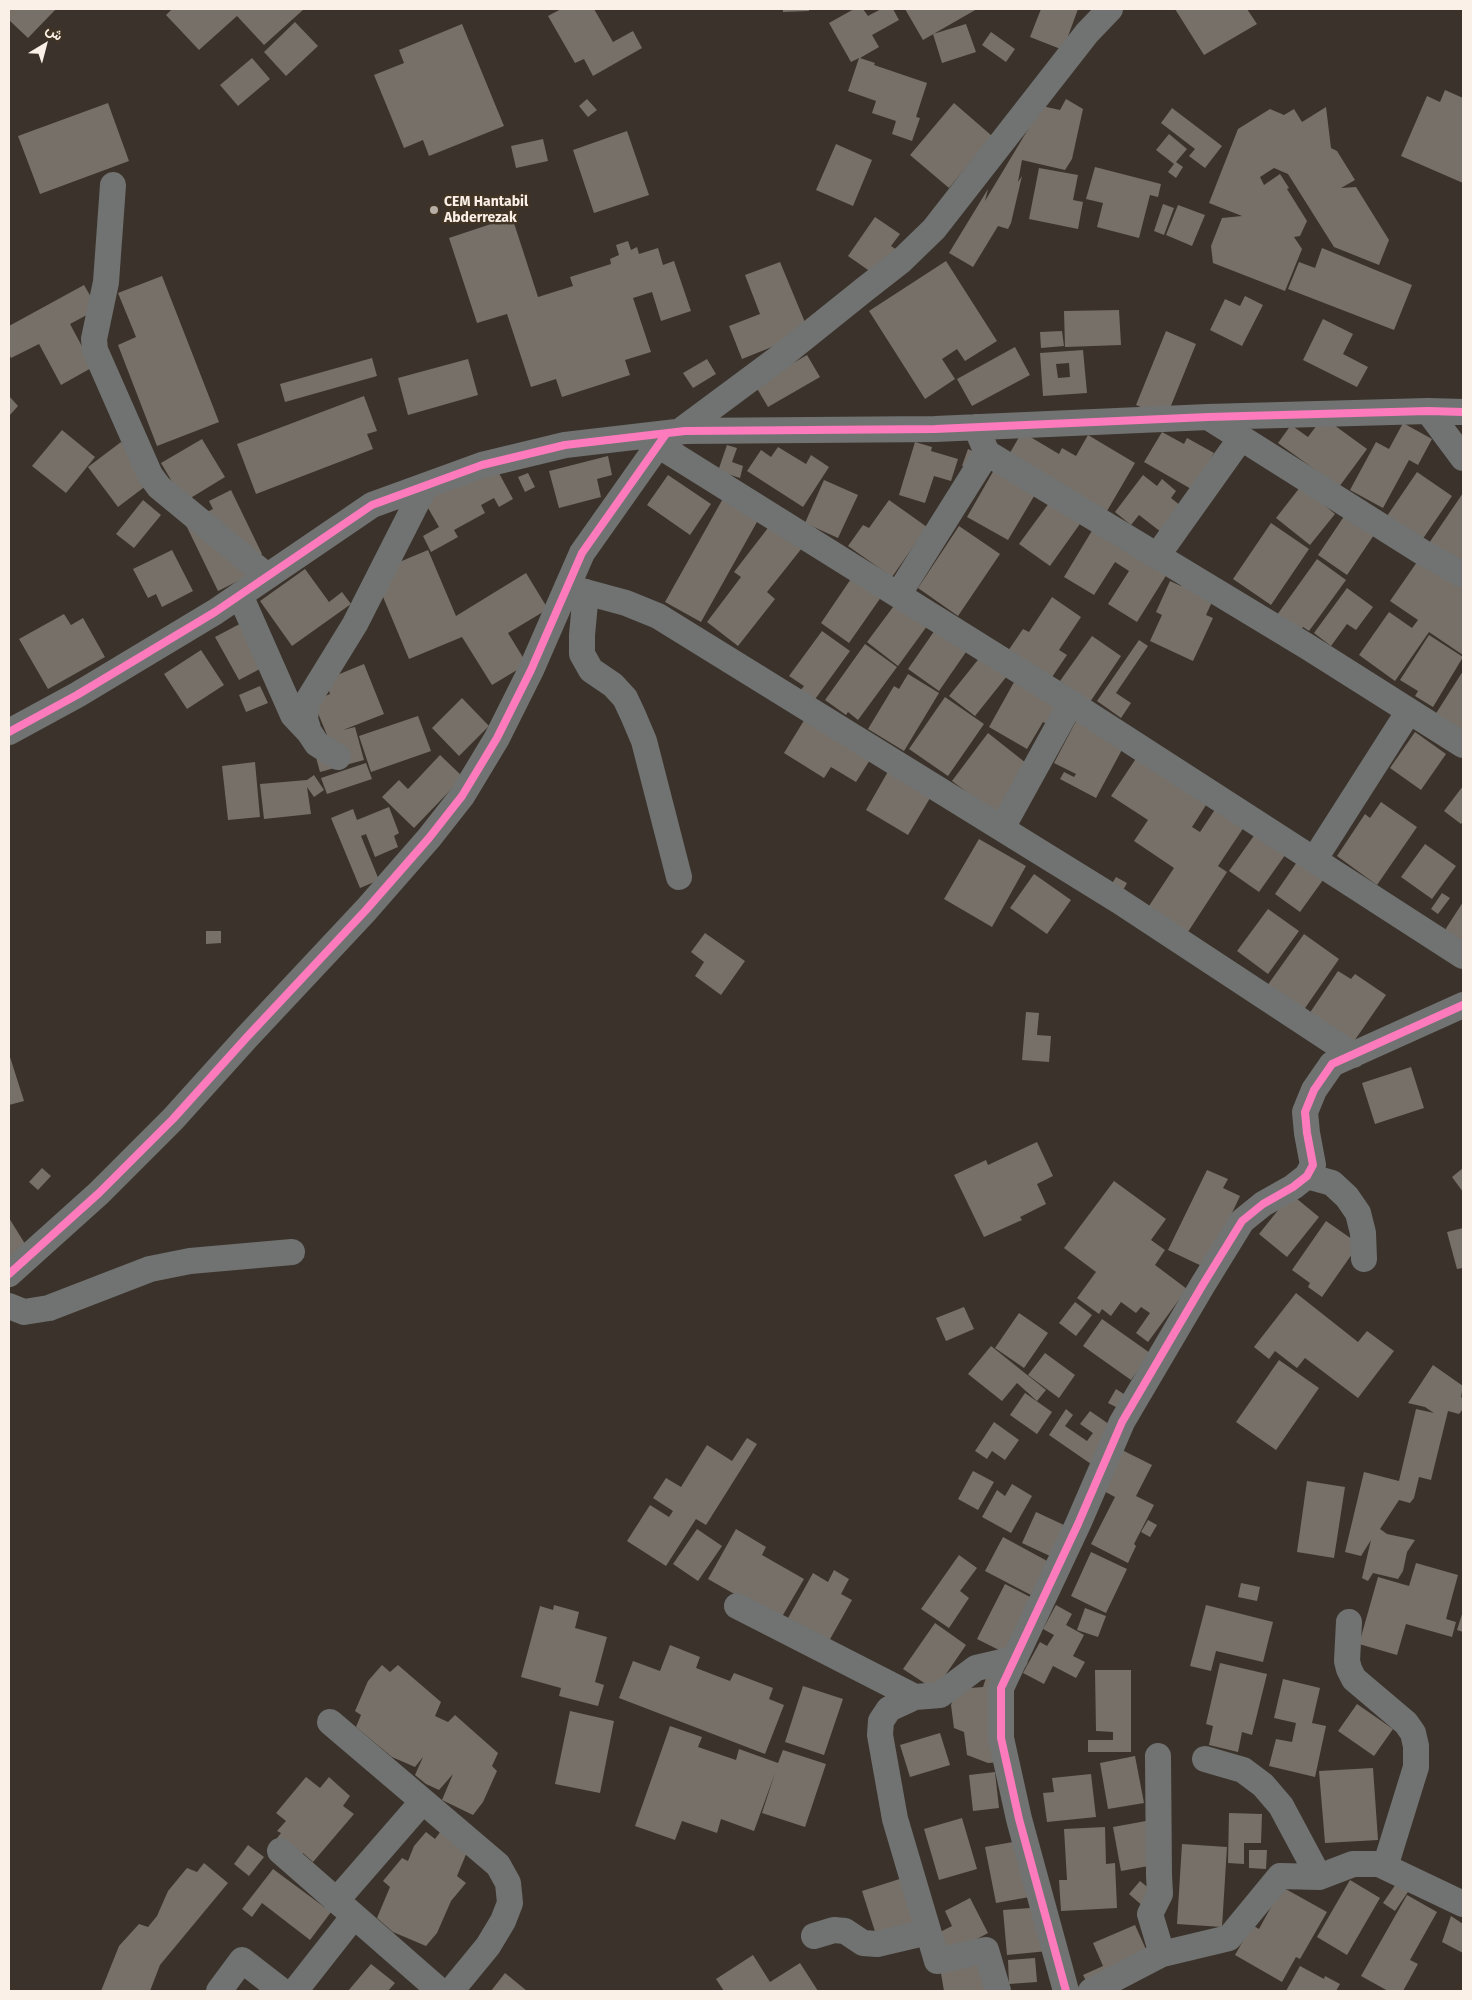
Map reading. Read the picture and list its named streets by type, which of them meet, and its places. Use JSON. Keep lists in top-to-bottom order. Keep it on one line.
{"places":["CEM Hantabil Abderrezak"],"north":"top right"}
